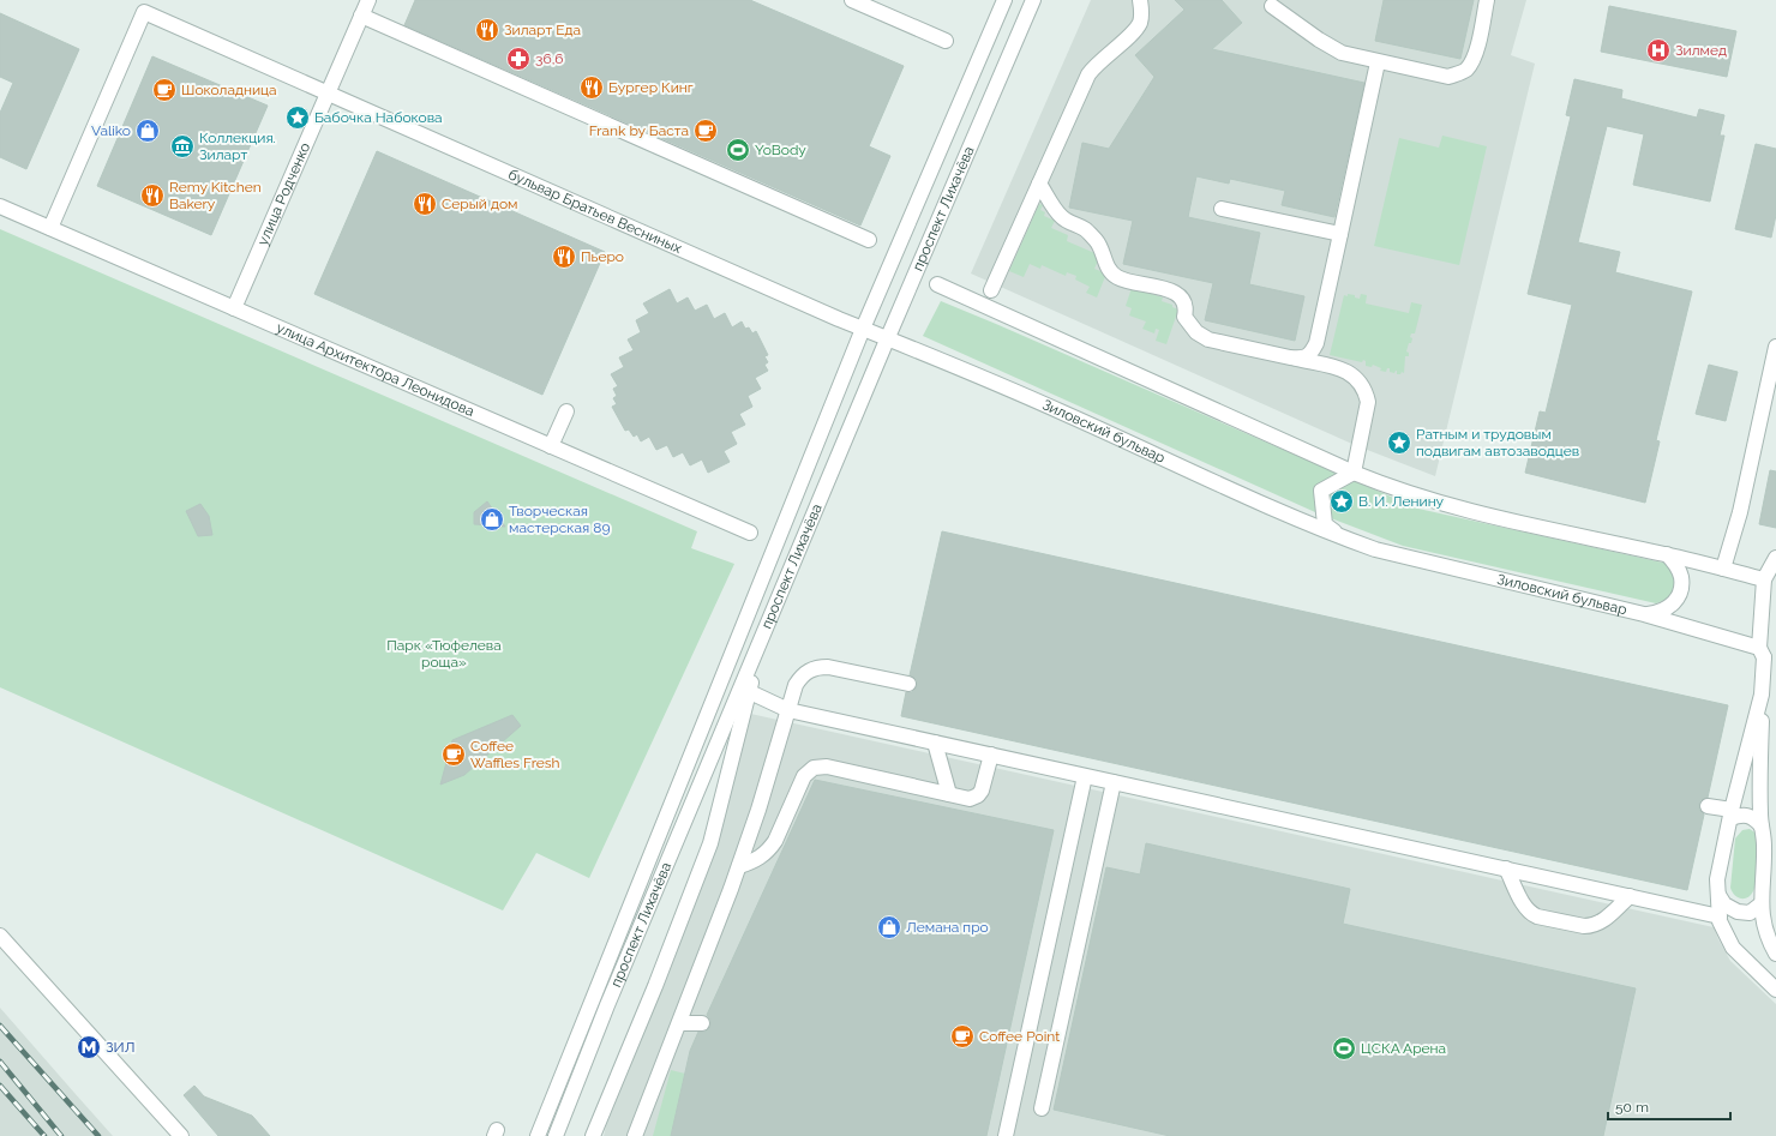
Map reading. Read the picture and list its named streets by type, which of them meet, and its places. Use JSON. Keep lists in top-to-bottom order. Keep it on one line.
{"streets":{"street":["улица Родченко","проспект Лихачёва","бульвар Братьев Весниных","улица Архитектора Леонидова","Зиловский бульвар"]},"crossings":[["улица Родченко","бульвар Братьев Весниных"],["улица Родченко","улица Архитектора Леонидова"],["проспект Лихачёва","бульвар Братьев Весниных"],["проспект Лихачёва","Зиловский бульвар"],["бульвар Братьев Весниных","улица Архитектора Леонидова"],["бульвар Братьев Весниных","Зиловский бульвар"]],"parks":["Парк «Тюфелева роща»"],"places":{"restaurant":["Зиларт Еда","Бургер Кинг","Remy Kitchen Bakery","Серый дом","Пьеро"],"hospital":["Зилмед"],"pharmacy":["36,6"],"cafe":["Шоколадница","Frank by Баста","Coffee Waffles Fresh","Coffee Point"],"place":["Бабочка Набокова","Ратным и трудовым подвигам автозаводцев","В. И. Ленину"],"shop":["Valiko","Творческая мастерская 89","Лемана про"],"museum":["Коллекция. Зиларт"],"sports":["YoBody","ЦСКА Арена"],"metro station":["ЗИЛ"]},"scale_bar":"50 m"}
